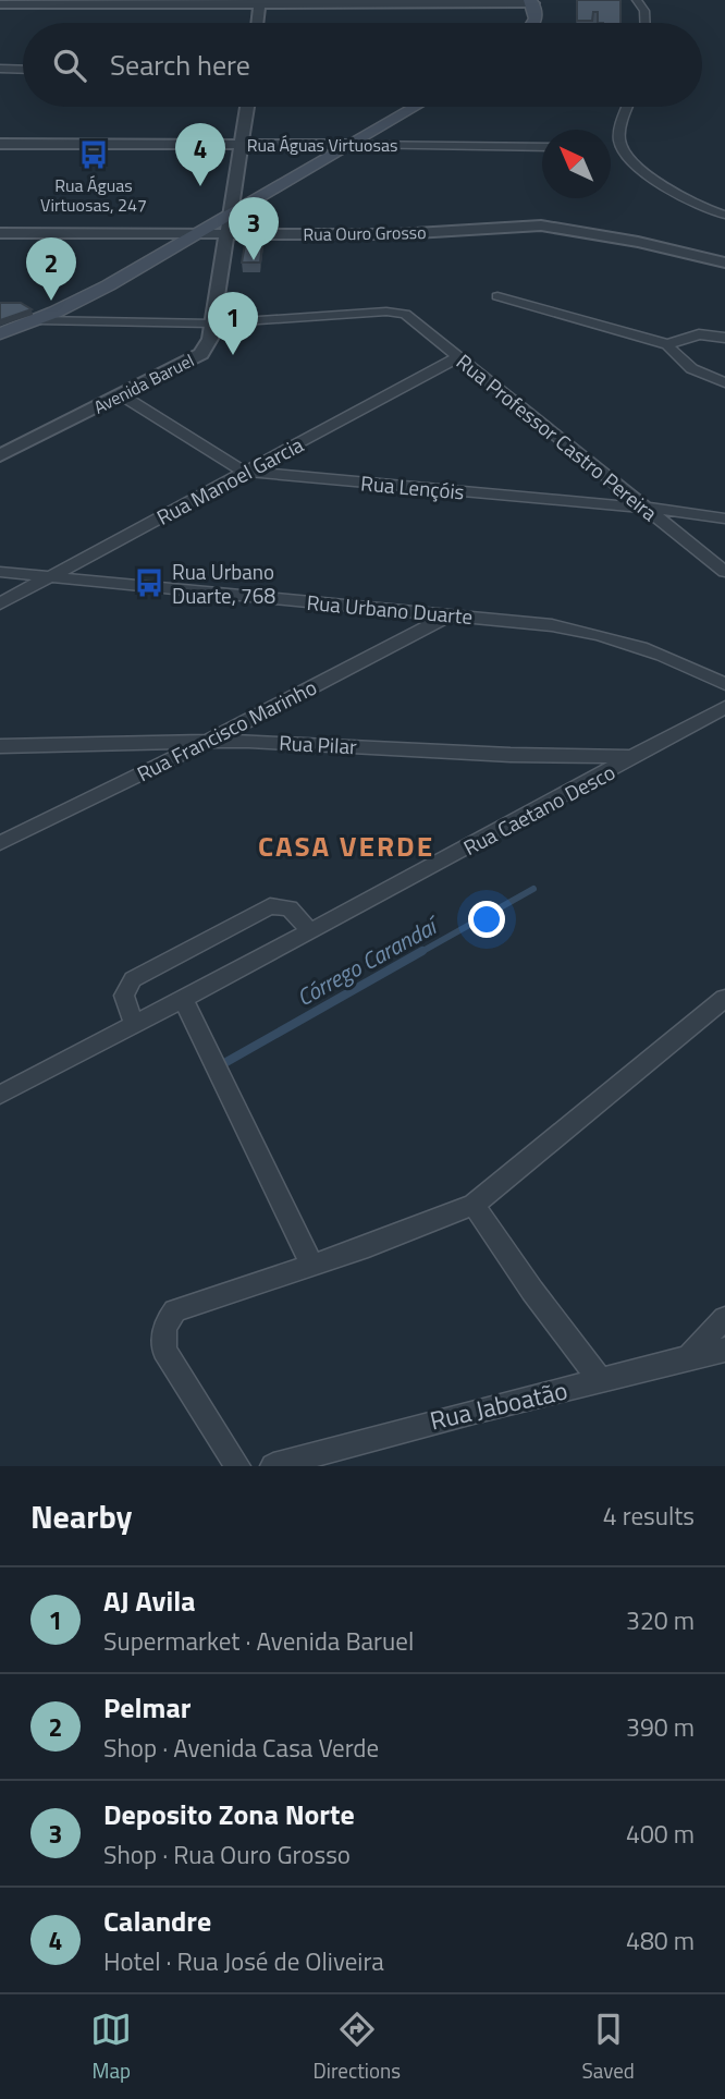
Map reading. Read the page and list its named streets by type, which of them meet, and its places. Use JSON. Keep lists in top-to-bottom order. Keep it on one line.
{"streets":{"street":["Rua Águas Virtuosas","Rua Ouro Grosso","Avenida Baruel","Rua Professor Castro Pereira","Rua Manoel Garcia","Rua Lençóis","Rua Urbano Duarte","Rua Francisco Marinho","Rua Pilar","Rua Caetano Desco","Rua Jaboatão"]},"crossings":[["Rua Águas Virtuosas","Avenida Baruel"],["Rua Ouro Grosso","Avenida Baruel"],["Avenida Baruel","Rua Professor Castro Pereira"],["Avenida Baruel","Rua Lençóis"],["Rua Professor Castro Pereira","Rua Manoel Garcia"],["Rua Professor Castro Pereira","Rua Lençóis"],["Rua Manoel Garcia","Rua Lençóis"],["Rua Manoel Garcia","Rua Urbano Duarte"],["Rua Urbano Duarte","Rua Francisco Marinho"],["Rua Francisco Marinho","Rua Pilar"],["Rua Pilar","Rua Caetano Desco"]],"districts":["CASA VERDE"],"water":["Córrego Carandaí"],"places":{"bus stop":["Rua Águas Virtuosas, 247","Rua Urbano Duarte, 768"]},"north":"top left","page":{"search":"Search here","pins":["4","3","2","1"],"heading":["Nearby","4 results"],"list":[{"mark":"1","name":"AJ Avila","note":"Supermarket · Avenida Baruel","value":"320 m"},{"mark":"2","name":"Pelmar","note":"Shop · Avenida Casa Verde","value":"390 m"},{"mark":"3","name":"Deposito Zona Norte","note":"Shop · Rua Ouro Grosso","value":"400 m"},{"mark":"4","name":"Calandre","note":"Hotel · Rua José de Oliveira","value":"480 m"}],"nav":["Map","Directions","Saved"]}}
